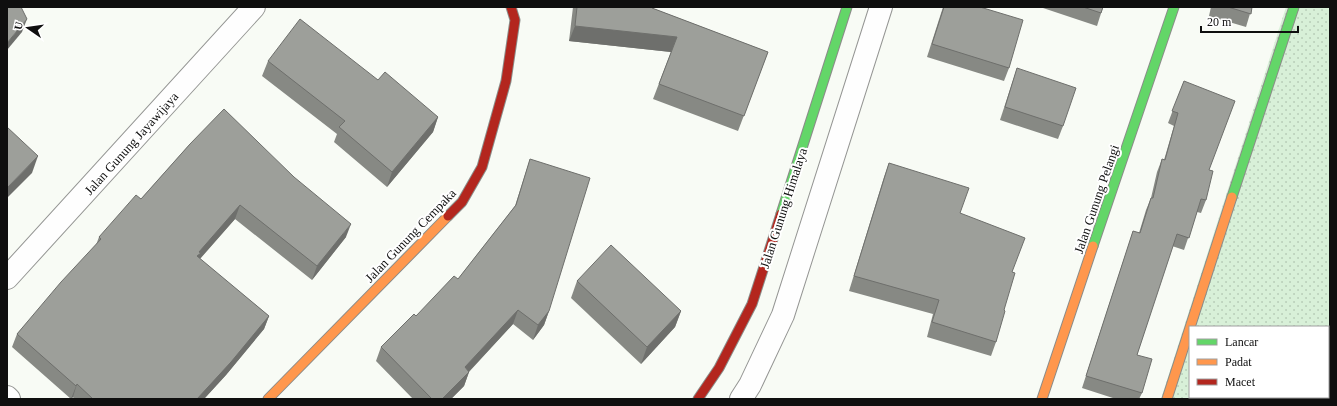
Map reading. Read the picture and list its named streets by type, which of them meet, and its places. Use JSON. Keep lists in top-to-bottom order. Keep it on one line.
{"streets":{"street":["Jalan Gunung Jayawijaya","Jalan Gunung Pelangi","Jalan Gunung Himalaya","Jalan Gunung Cempaka"]},"legend":["Lancar","Padat","Macet"],"scale_bar":"20 m","north":"left"}
